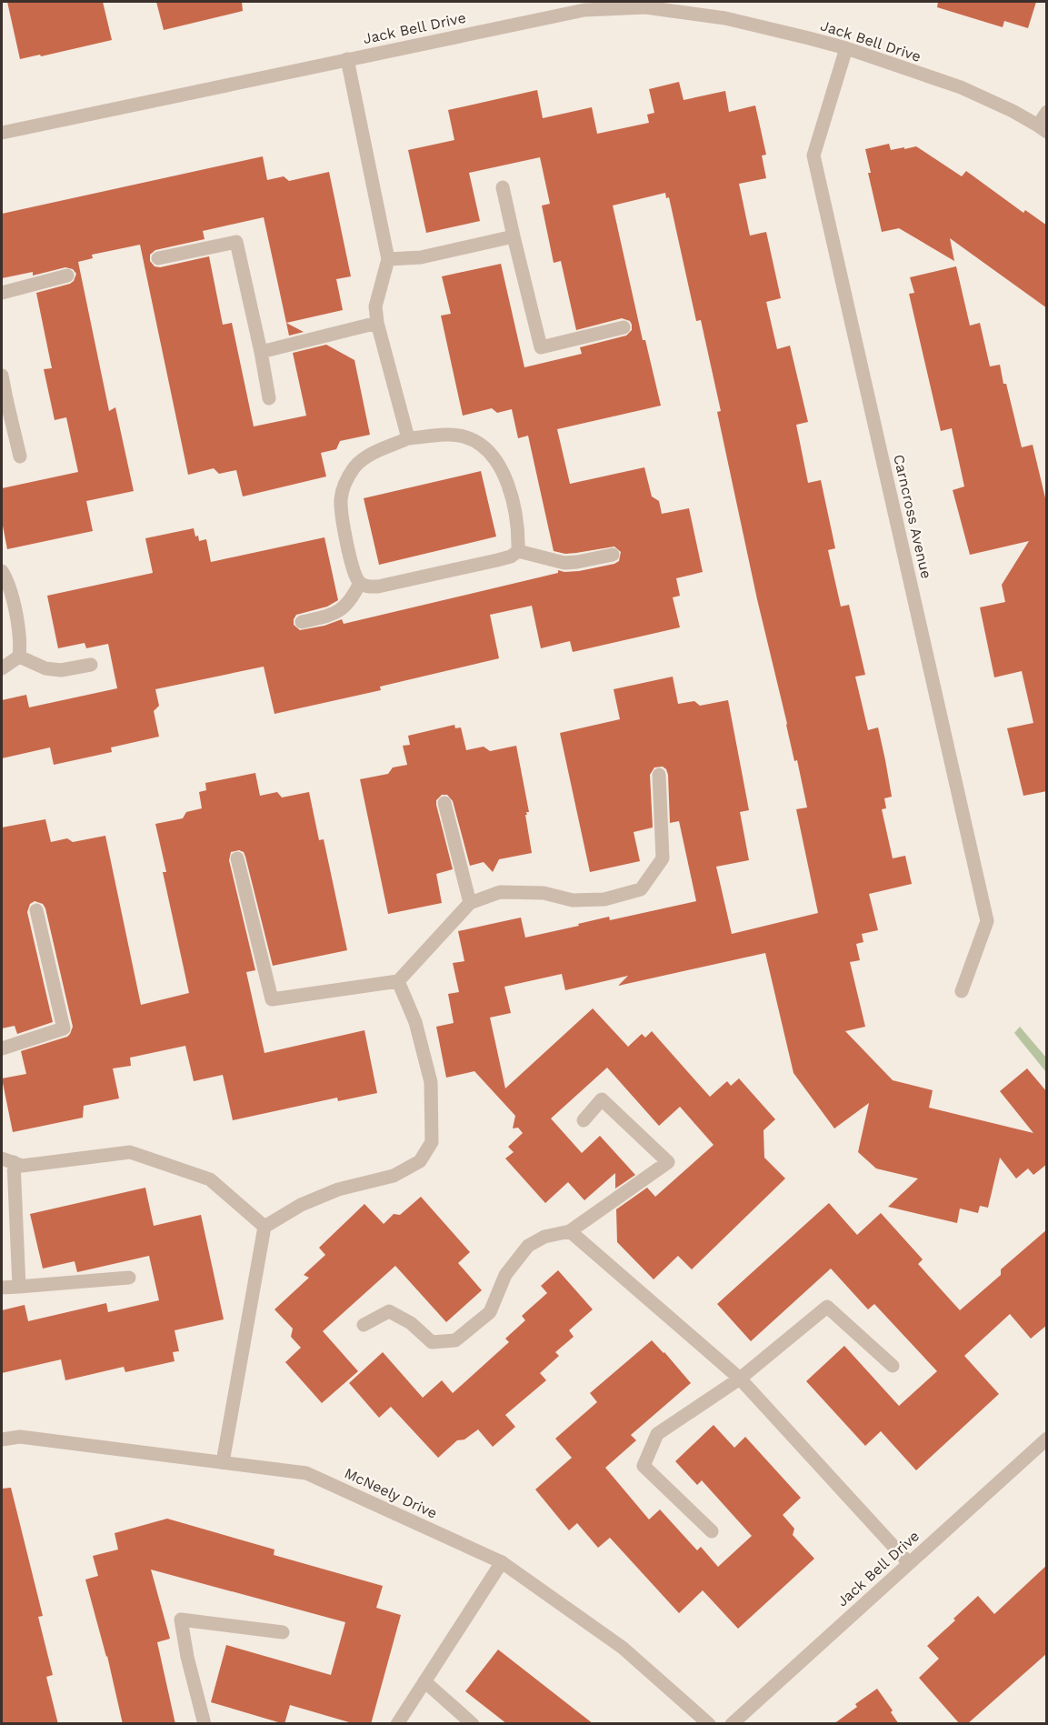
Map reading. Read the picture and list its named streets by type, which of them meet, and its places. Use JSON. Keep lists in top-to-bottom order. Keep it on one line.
{"streets":{"street":["Jack Bell Drive","Carncross Avenue","McNeely Drive"]},"crossings":[["Jack Bell Drive","Carncross Avenue"]]}
